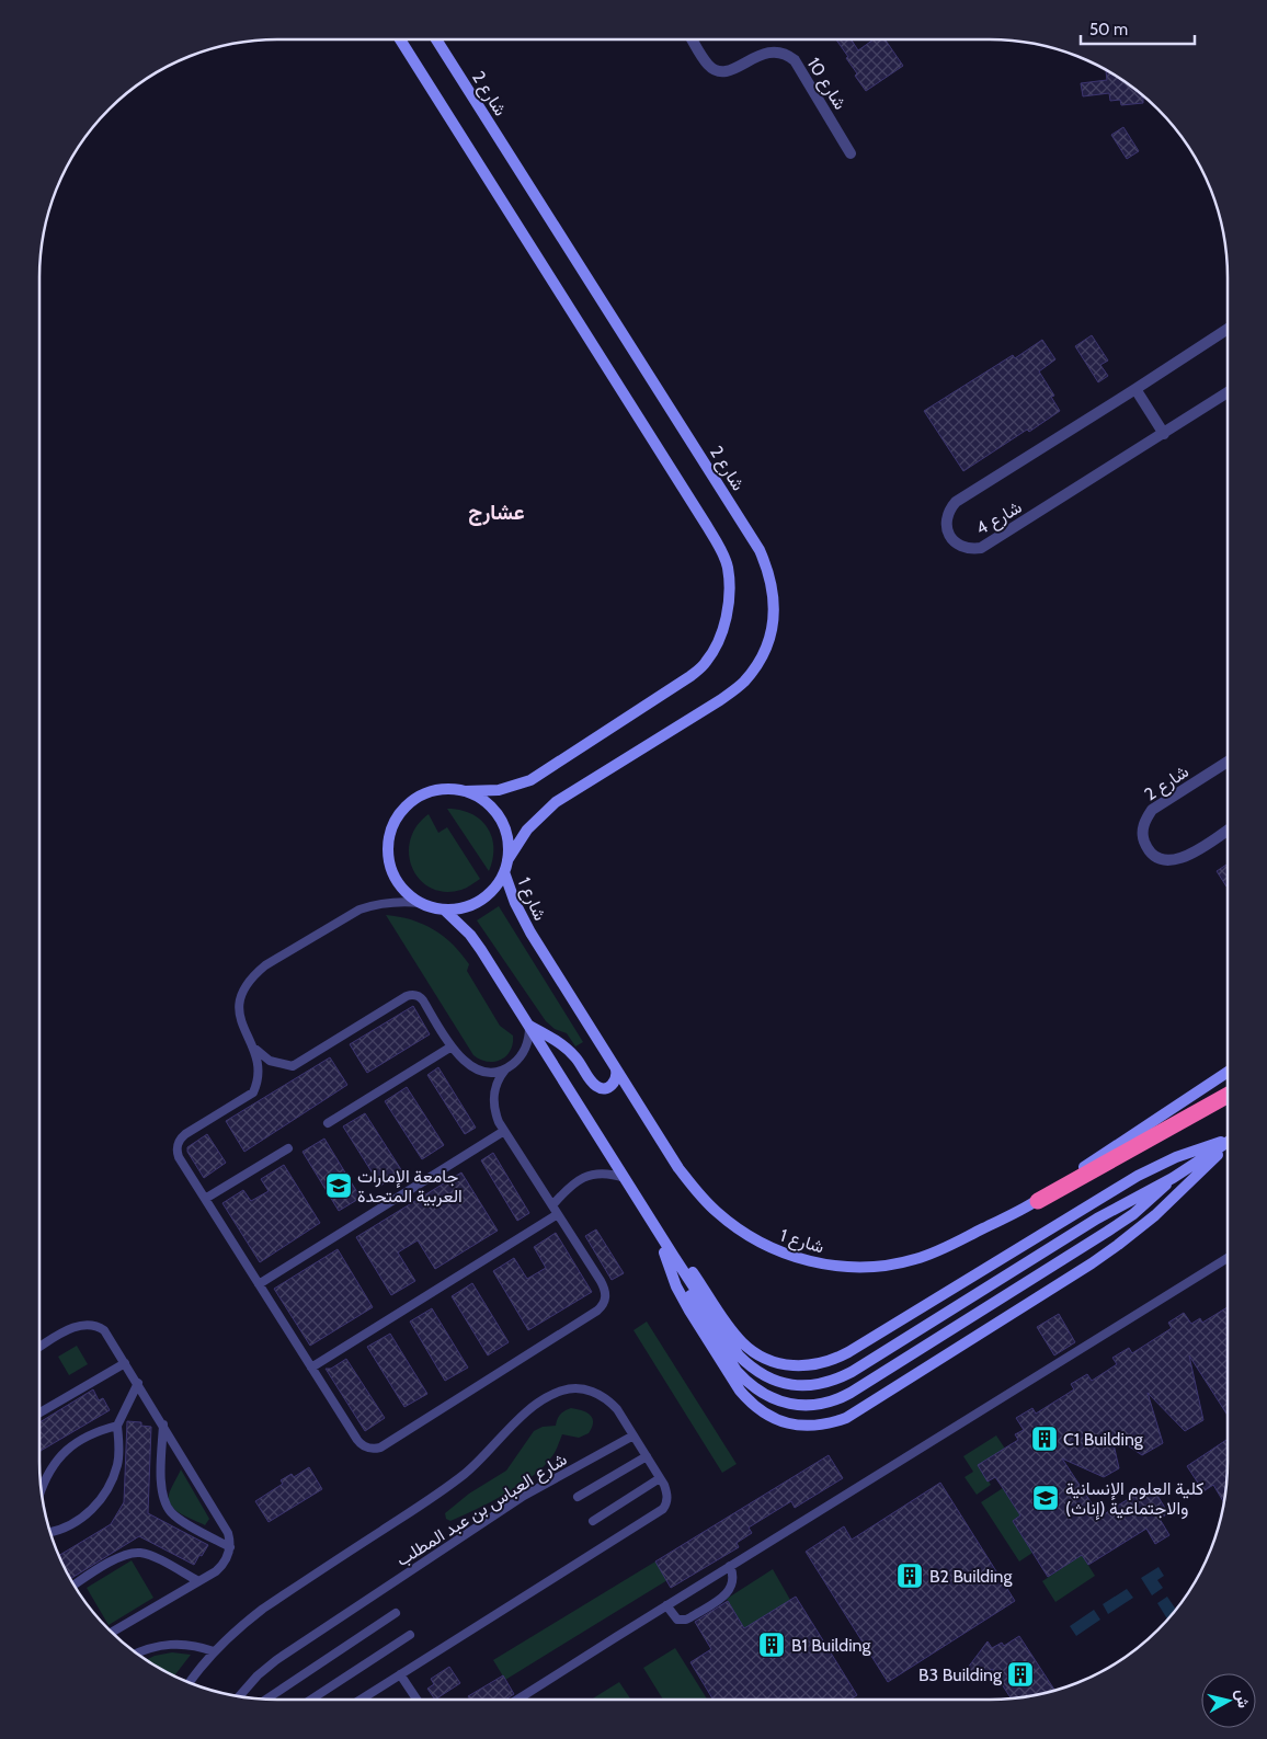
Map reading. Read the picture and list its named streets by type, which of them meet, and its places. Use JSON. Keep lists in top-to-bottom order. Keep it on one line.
{"streets":{"street":["شارع 10","شارع 2","شارع 4","شارع 1"],"lane":["شارع العباس بن عبد المطلب"]},"crossings":[["شارع 2","شارع 1"]],"districts":["عشارج"],"places":{"school or university":["جامعة الإمارات العربية المتحدة","كلية العلوم الإنسانية والاجتماعية (إناث)"],"building":["C1 Building","B2 Building","B1 Building","B3 Building"]},"scale_bar":"50 m","north":"right"}
